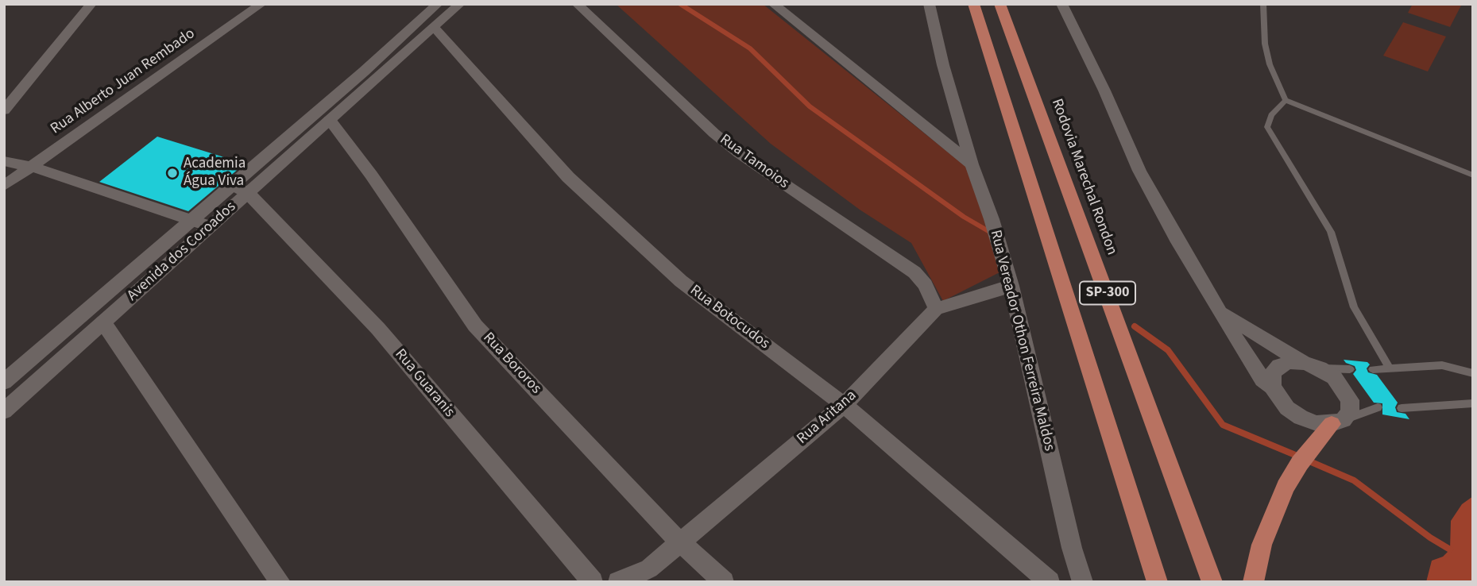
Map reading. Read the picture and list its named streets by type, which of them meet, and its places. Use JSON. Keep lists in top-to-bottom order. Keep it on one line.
{"streets":{"highway":["Rodovia Marechal Rondon","SP-300"],"street":["Rua Alberto Juan Rembado","Rua Tamoios","Avenida dos Coroados","Rua Botocudos","Rua Vereador Othon Ferreira Maldos","Rua Bororos","Rua Guaranis","Rua Aritana"]},"crossings":[["Rua Tamoios","Rua Aritana"],["Avenida dos Coroados","Rua Botocudos"],["Avenida dos Coroados","Rua Bororos"],["Avenida dos Coroados","Rua Guaranis"],["Rua Botocudos","Rua Aritana"],["Rua Vereador Othon Ferreira Maldos","Rua Aritana"],["Rua Bororos","Rua Aritana"]],"places":["Academia Água Viva"]}
